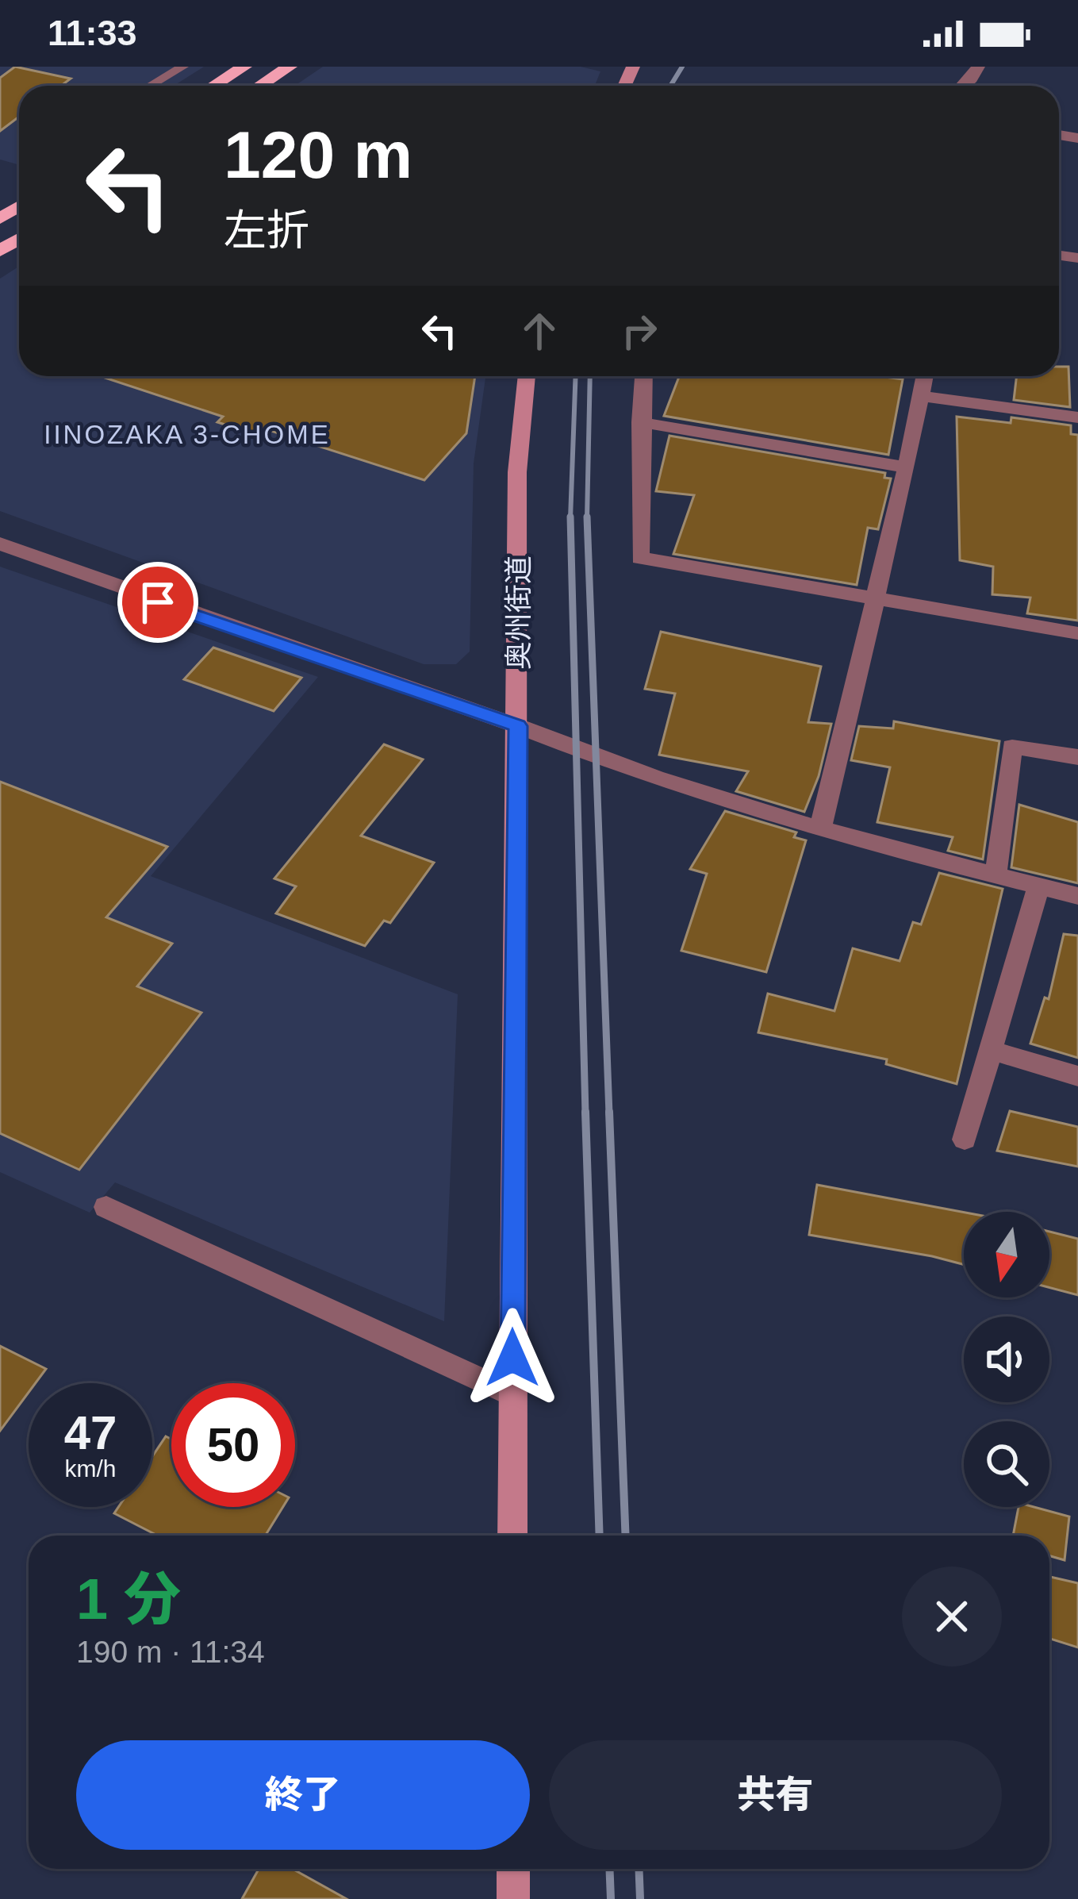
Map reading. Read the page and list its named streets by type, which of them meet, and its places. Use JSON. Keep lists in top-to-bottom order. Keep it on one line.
{"streets":{"main road":["奥州街道"]},"districts":["IINOZAKA 3-CHOME"],"north":"bottom","page":{"status":"11:33","turn":["120 m","左折"],"speed":"47 km/h","limit":"50","heading":["1 分","190 m · 11:34"],"buttons":["終了","共有"]}}
